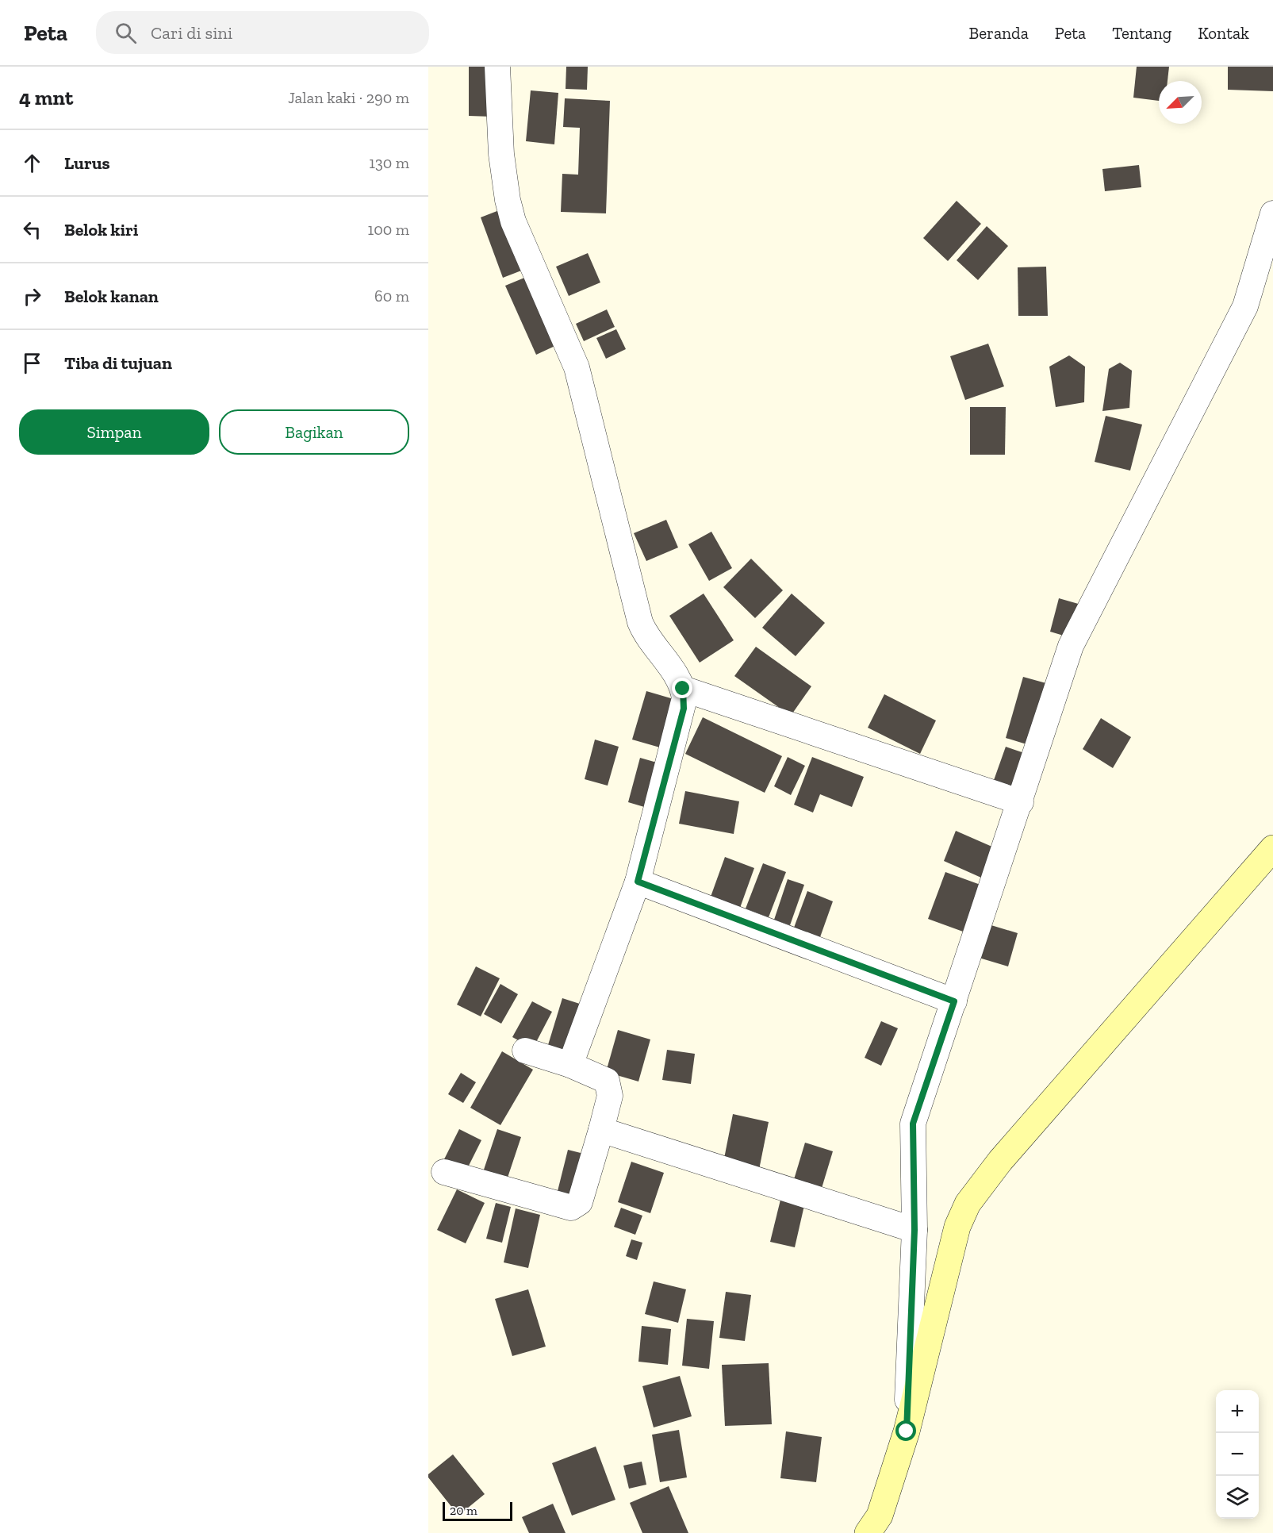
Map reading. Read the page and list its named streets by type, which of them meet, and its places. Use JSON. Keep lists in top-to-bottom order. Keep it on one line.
{"scale_bar":"20 m","north":"bottom left","page":{"header":"Peta","search":"Cari di sini","nav":["Beranda","Peta","Tentang","Kontak"],"heading":["4 mnt","Jalan kaki · 290 m"],"list":[["Lurus","130 m"],["Belok kiri","100 m"],["Belok kanan","60 m"],"Tiba di tujuan"],"buttons":["Simpan","Bagikan"],"map_buttons":["+","−"],"scale":"20 m"}}
